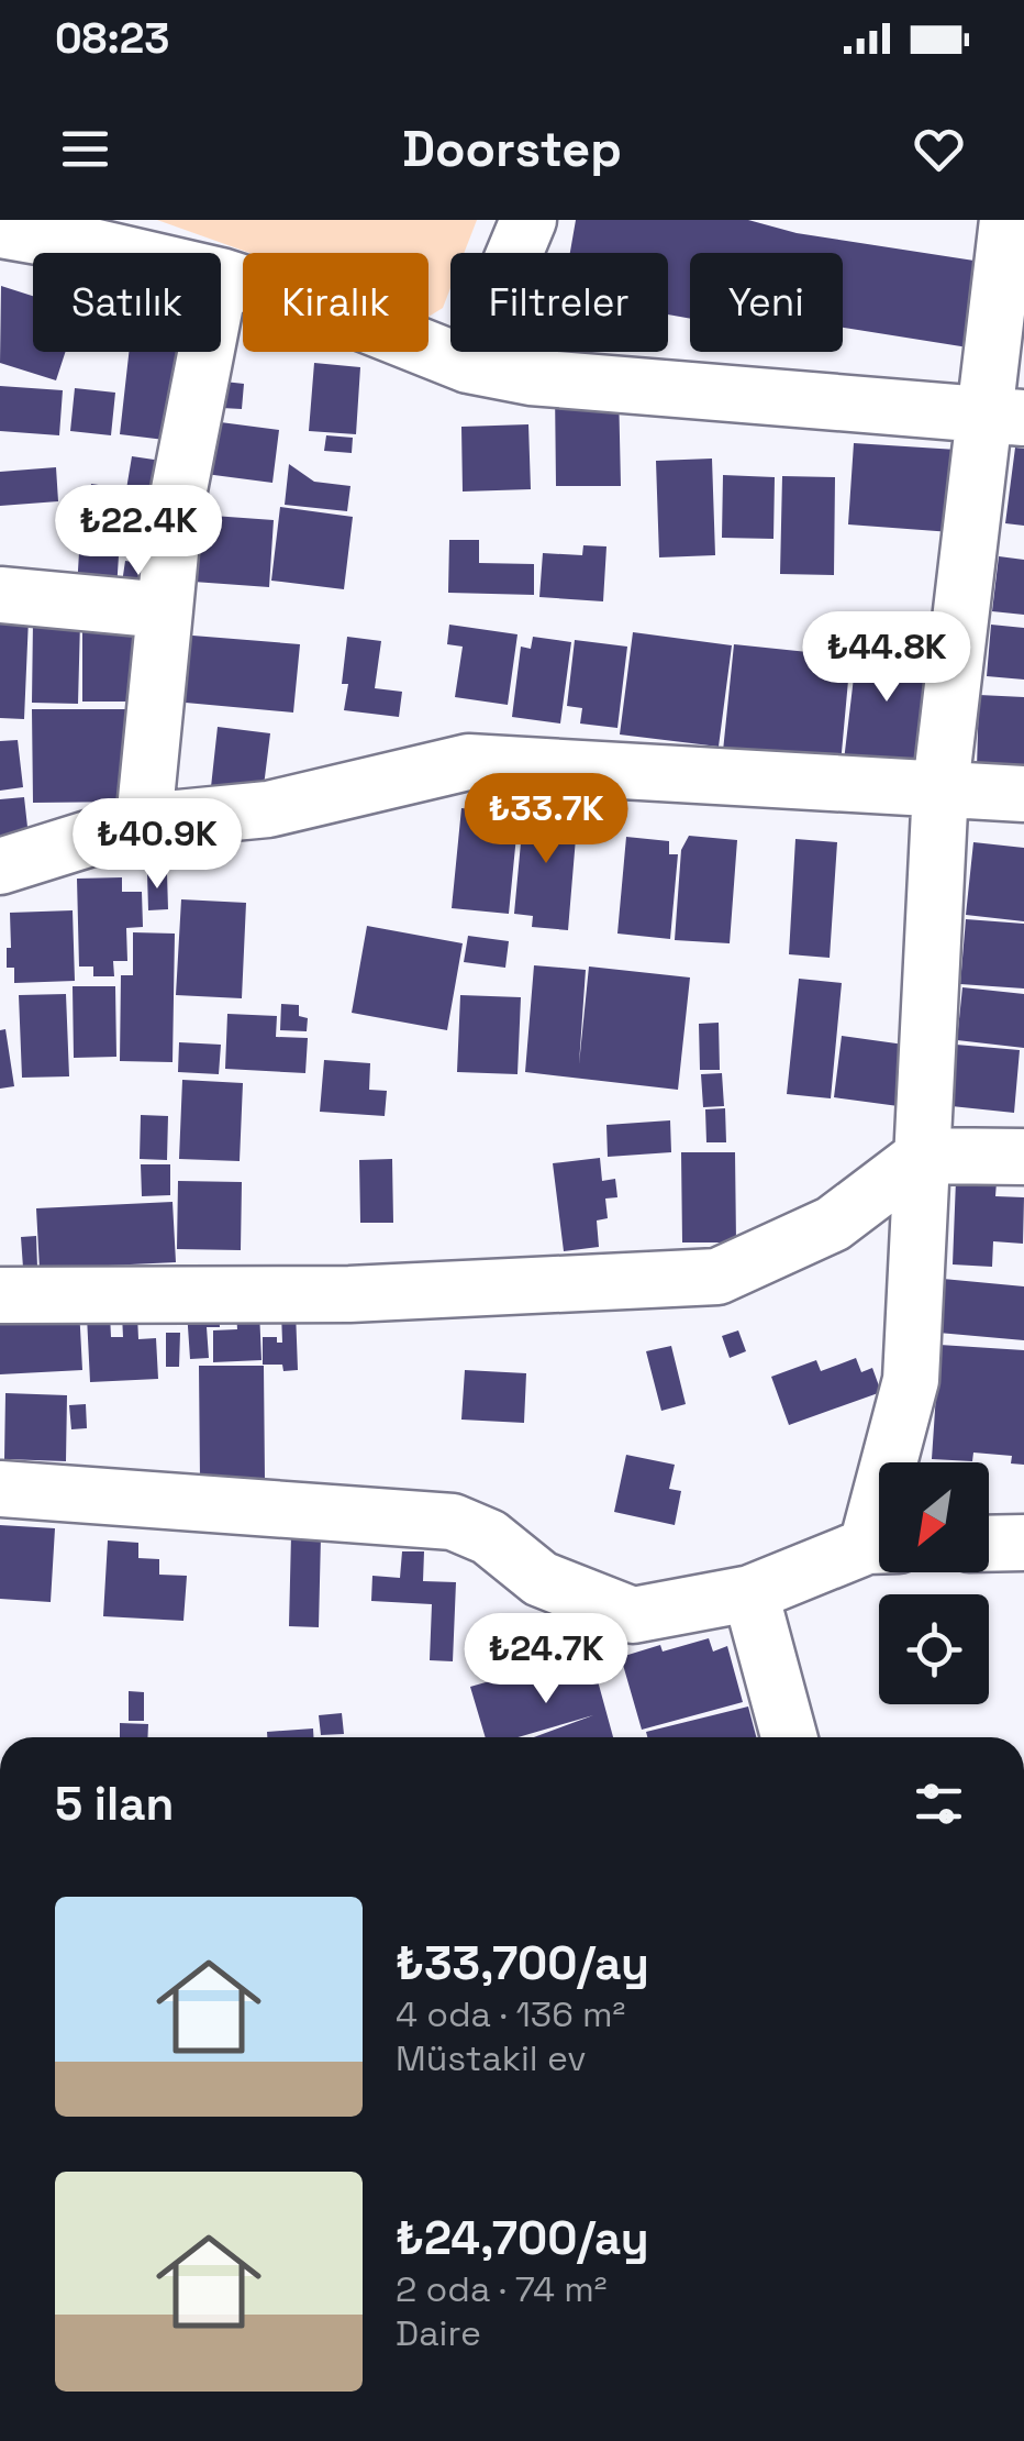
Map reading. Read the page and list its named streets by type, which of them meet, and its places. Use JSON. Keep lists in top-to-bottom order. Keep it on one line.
{"north":"bottom left","page":{"status":"08:23","header":"Doorstep","chip":["Satılık","Kiralık","Filtreler","Yeni"],"price":["₺22.4K","₺44.8K","₺33.7K","₺40.9K","₺24.7K"],"heading":"5 ilan","list":[{"name":"₺33,700/ay","note":"4 oda · 136 m² · Müstakil ev"},{"name":"₺24,700/ay","note":"2 oda · 74 m² · Daire"}]}}
